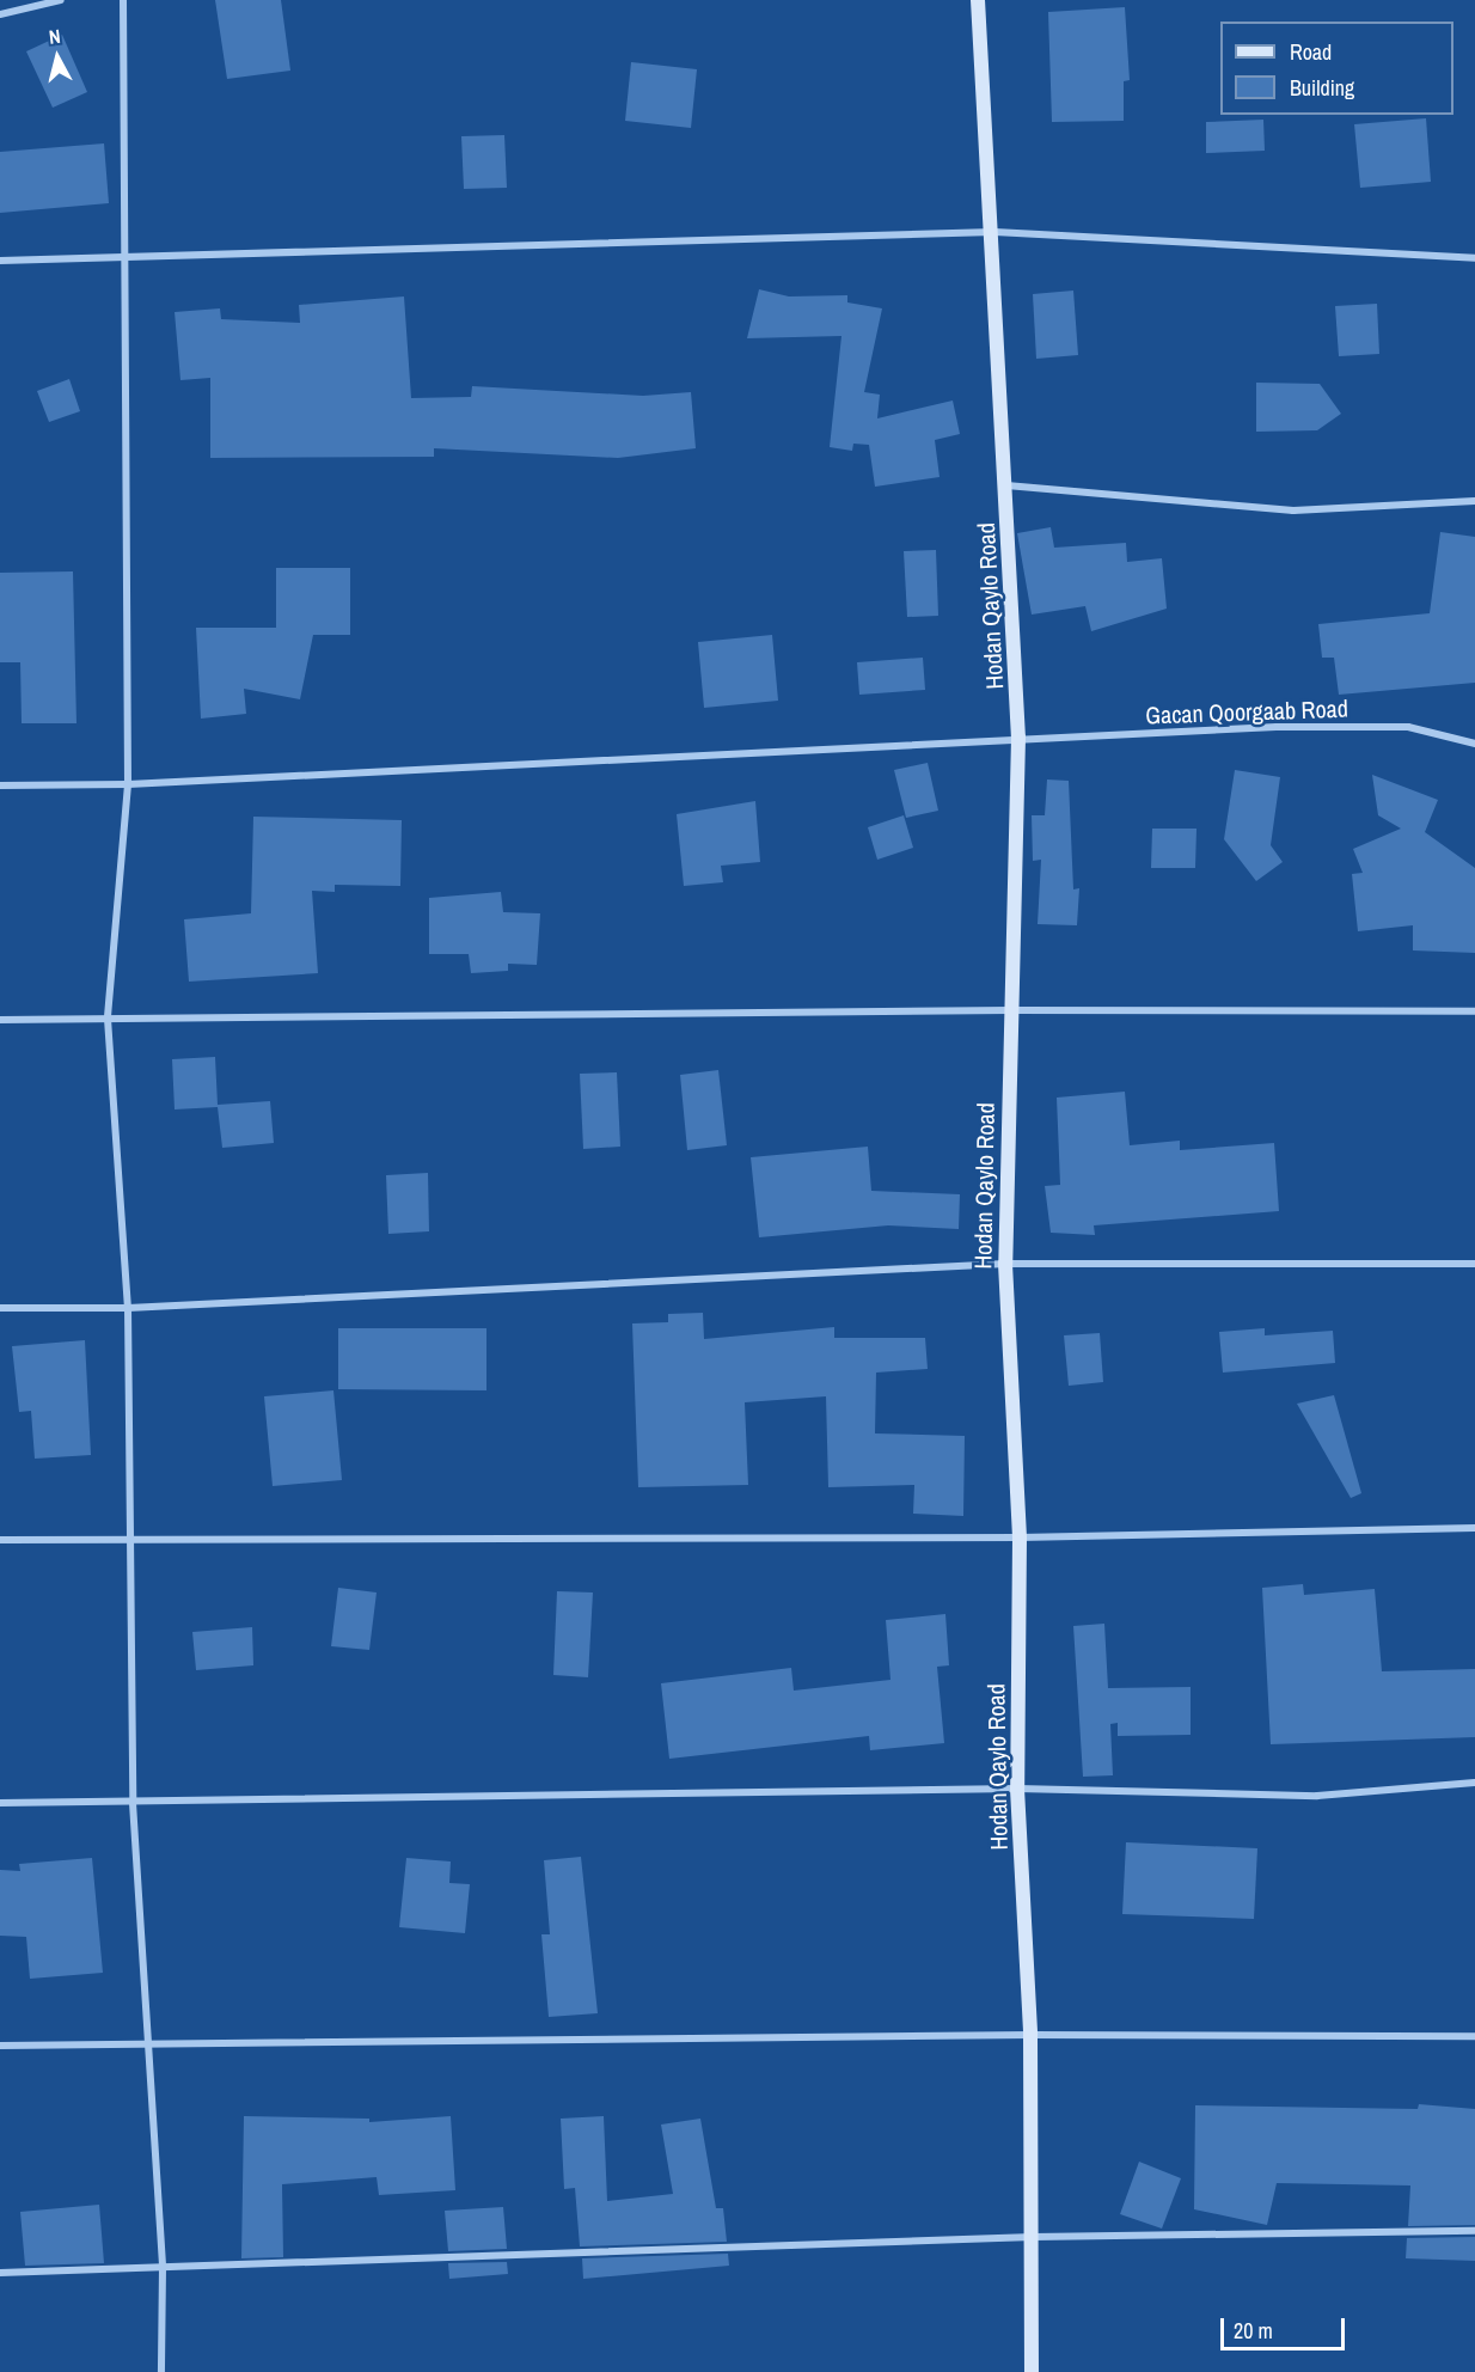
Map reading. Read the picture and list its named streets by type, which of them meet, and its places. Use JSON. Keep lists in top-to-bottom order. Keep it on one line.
{"streets":{"street":["Hodan Qaylo Road","Gacan Qoorgaab Road"]},"crossings":[["Hodan Qaylo Road","Gacan Qoorgaab Road"]],"legend":["Road","Building"],"scale_bar":"20 m","north":"top"}
